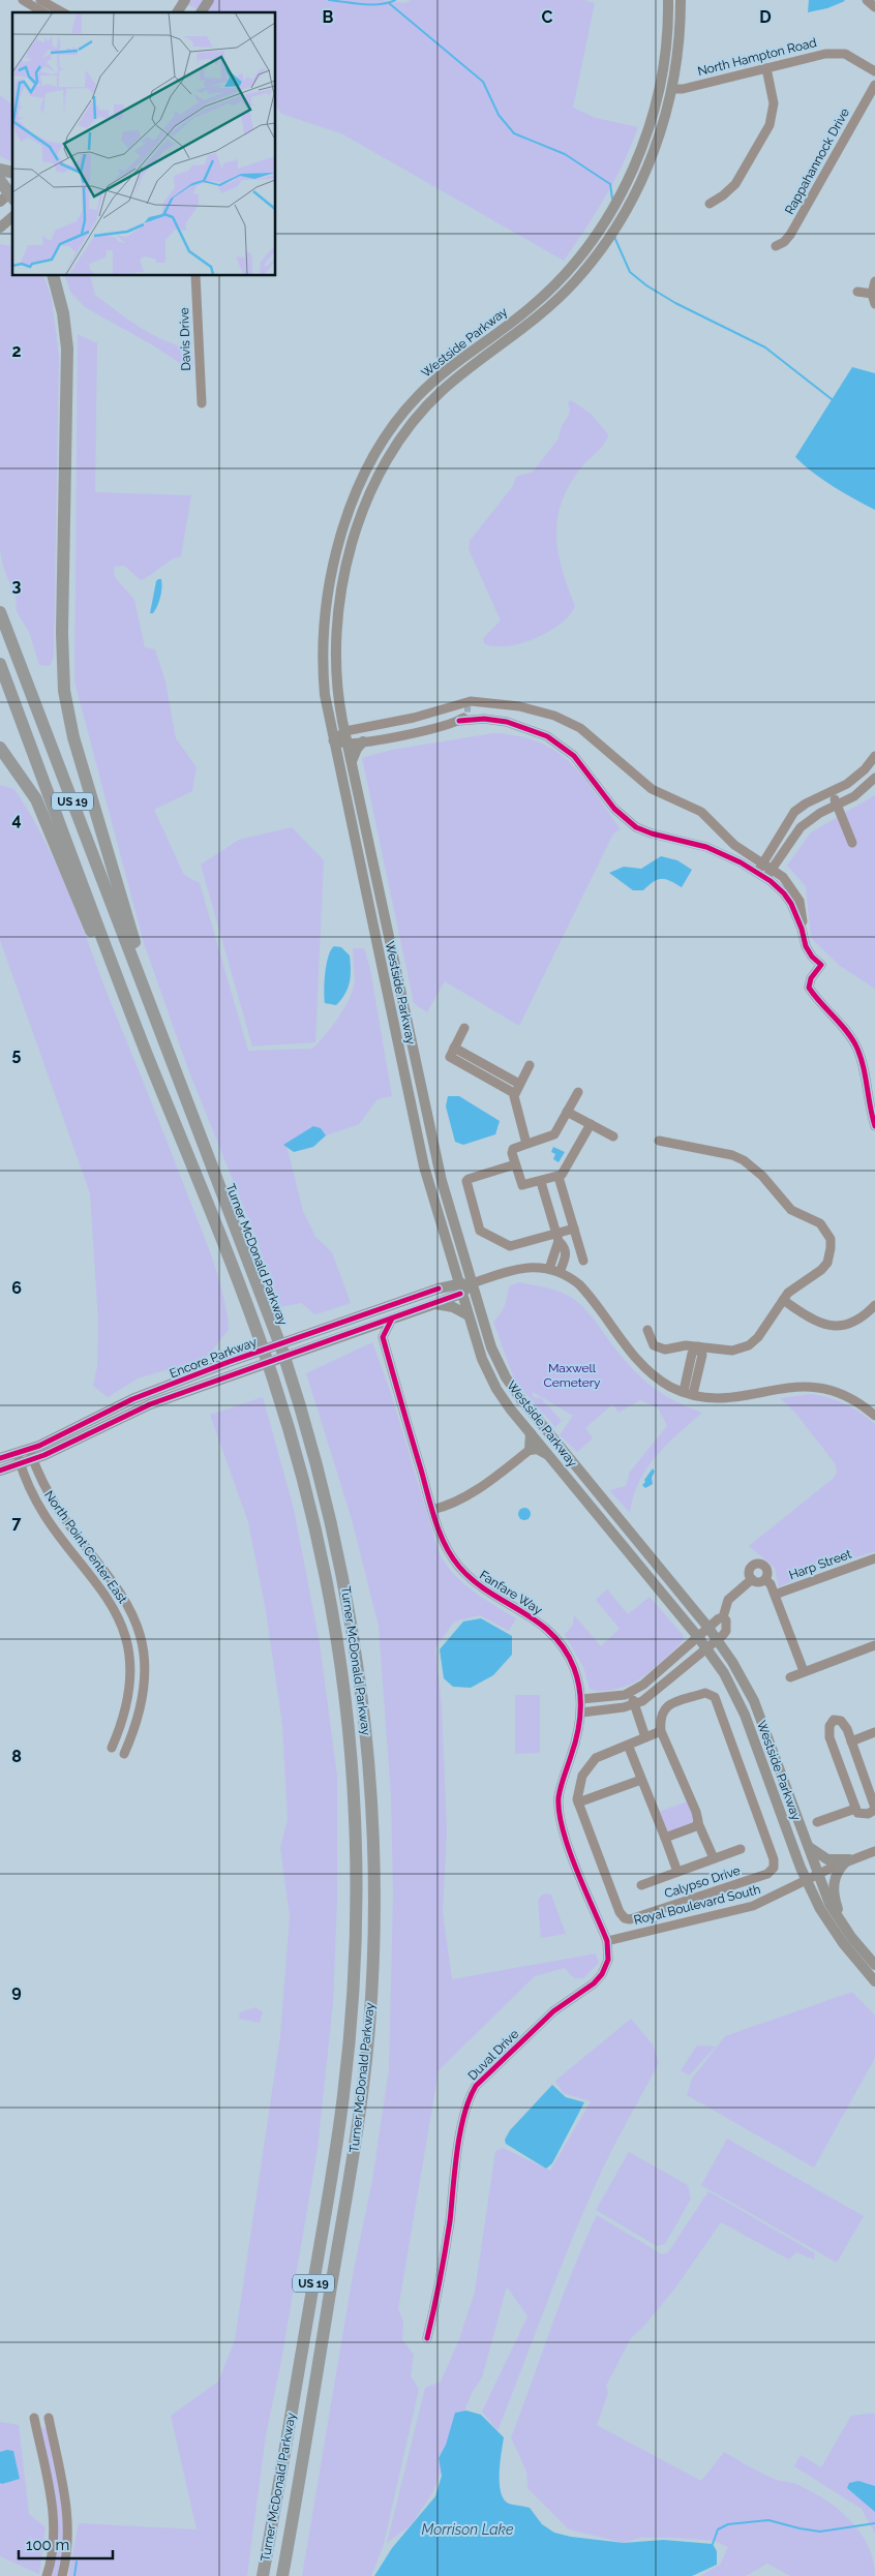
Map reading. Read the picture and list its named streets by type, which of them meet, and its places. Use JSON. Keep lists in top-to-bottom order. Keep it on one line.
{"streets":{"highway":["US 19","Turner McDonald Parkway"],"main road":["Westside Parkway","Encore Parkway"],"street":["North Hampton Road","Rappahannock Drive","Davis Drive","North Point Center East","Harp Street","Fanfare Way","Calypso Drive","Royal Boulevard South","Duval Drive"]},"crossings":[["North Hampton Road","Westside Parkway"],["Westside Parkway","Encore Parkway"],["Westside Parkway","Royal Boulevard South"],["Encore Parkway","North Point Center East"],["Fanfare Way","Royal Boulevard South"],["Fanfare Way","Duval Drive"],["Royal Boulevard South","Duval Drive"]],"water":["Morrison Lake"],"parks":["Maxwell Cemetery"],"scale_bar":"100 m","grid":{"columns":["B","C","D"],"rows":["2","3","4","5","6","7","8","9"]}}
